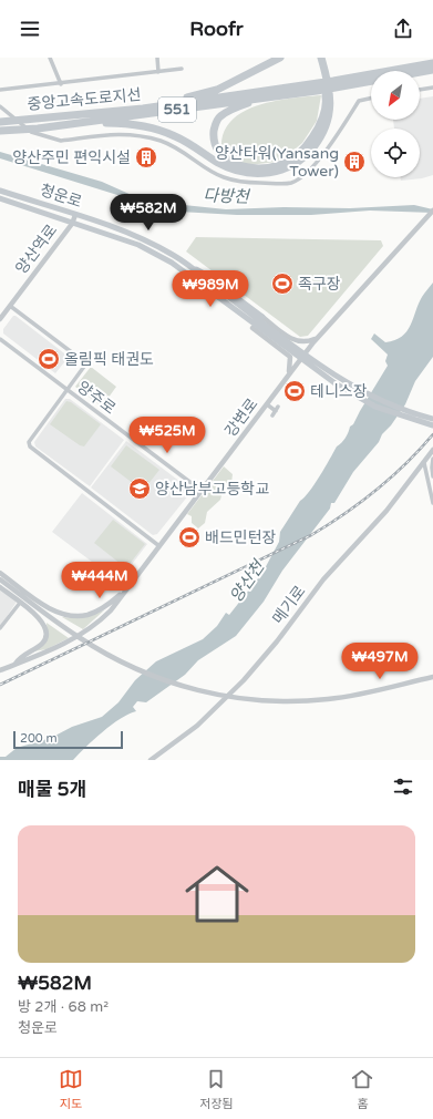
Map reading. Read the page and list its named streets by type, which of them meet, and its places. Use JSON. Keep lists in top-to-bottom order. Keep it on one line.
{"streets":{"highway":["중앙고속도로지선","551"],"main road":["청운로"],"street":["양산역로","양주로","강변로","메기로"]},"crossings":[["청운로","양산역로"],["양주로","강변로"]],"water":["다방천","양산천"],"places":{"building":["양산주민 편익시설","양산타워(Yansang Tower)"],"sports":["족구장","올림픽 태권도","테니스장","배드민턴장"],"school or university":["양산남부고등학교"]},"scale_bar":"200 m","north":"bottom left","page":{"header":"Roofr","price":["₩582M","₩989M","₩525M","₩444M","₩497M"],"scale":"200 m","heading":"매물 5개","list":[{"name":"₩582M","note":"방 2개 · 68 m² · 청운로"}],"tabs":["지도","저장됨","홈"]}}
